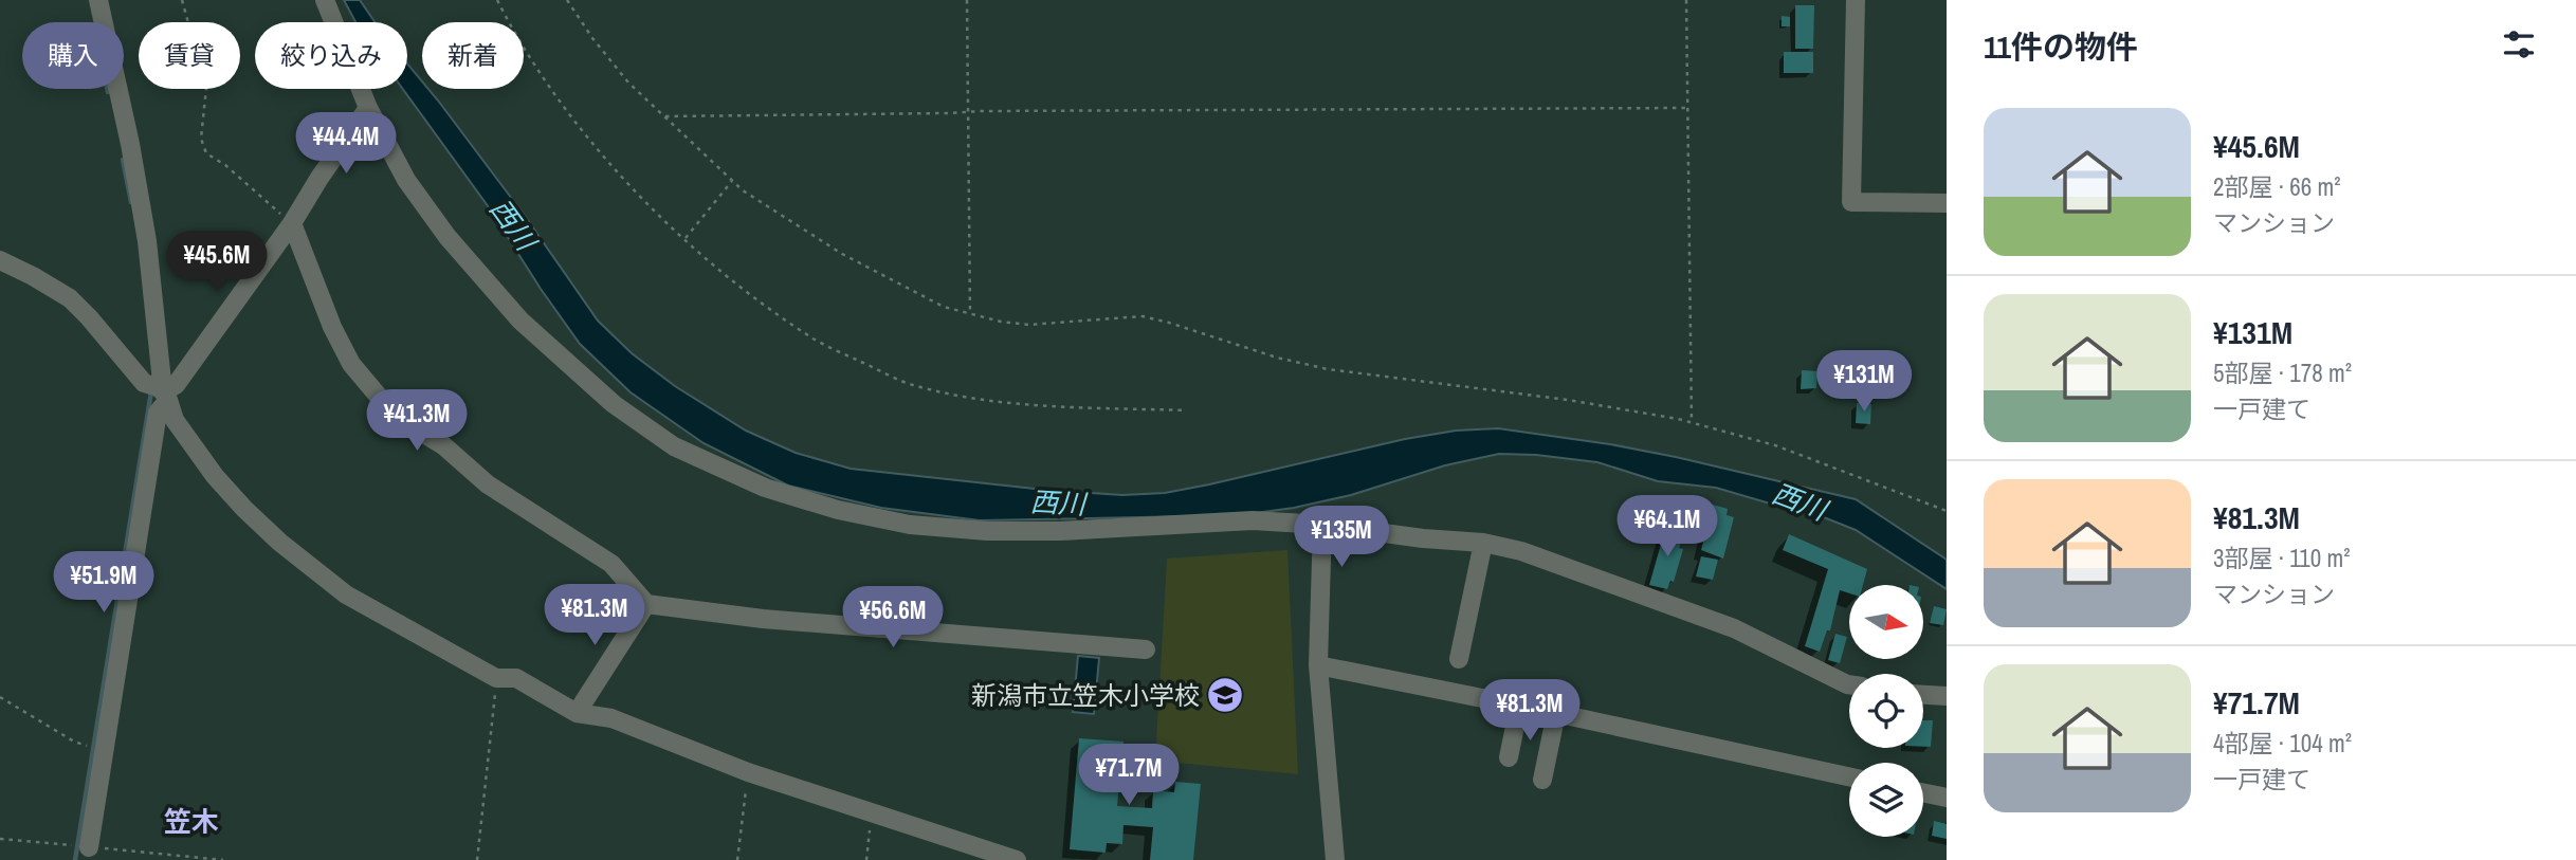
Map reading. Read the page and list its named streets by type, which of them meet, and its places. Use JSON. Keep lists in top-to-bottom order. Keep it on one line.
{"districts":["笠木"],"water":["西川"],"places":{"school or university":["新潟市立笠木小学校"]},"north":"right","page":{"heading":"11件の物件","chip":["購入","賃貸","絞り込み","新着"],"list":[{"name":"¥45.6M","note":"2部屋 · 66 m² · マンション"},{"name":"¥131M","note":"5部屋 · 178 m² · 一戸建て"},{"name":"¥81.3M","note":"3部屋 · 110 m² · マンション"},{"name":"¥71.7M","note":"4部屋 · 104 m² · 一戸建て"}],"price":["¥44.4M","¥45.6M","¥131M","¥41.3M","¥64.1M","¥135M","¥51.9M","¥81.3M","¥56.6M","¥81.3M","¥71.7M"]}}
